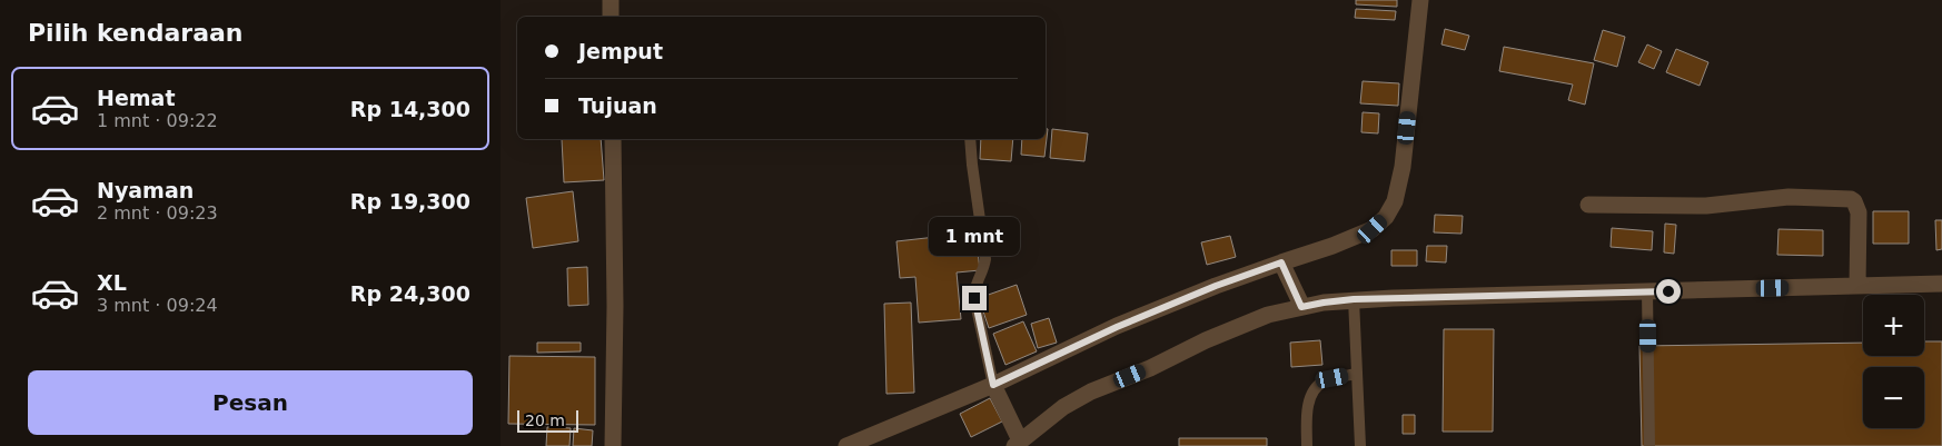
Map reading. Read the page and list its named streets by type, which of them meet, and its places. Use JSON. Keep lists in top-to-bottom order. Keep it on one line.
{"scale_bar":"20 m","page":{"heading":"Pilih kendaraan","banner":["Jemput","Tujuan"],"list":[{"name":"Hemat","note":"1 mnt · 09:22","value":"Rp 14,300"},{"name":"Nyaman","note":"2 mnt · 09:23","value":"Rp 19,300"},{"name":"XL","note":"3 mnt · 09:24","value":"Rp 24,300"}],"bubble":"1 mnt","map_buttons":["+","−"],"buttons":"Pesan","scale":"20 m"}}
